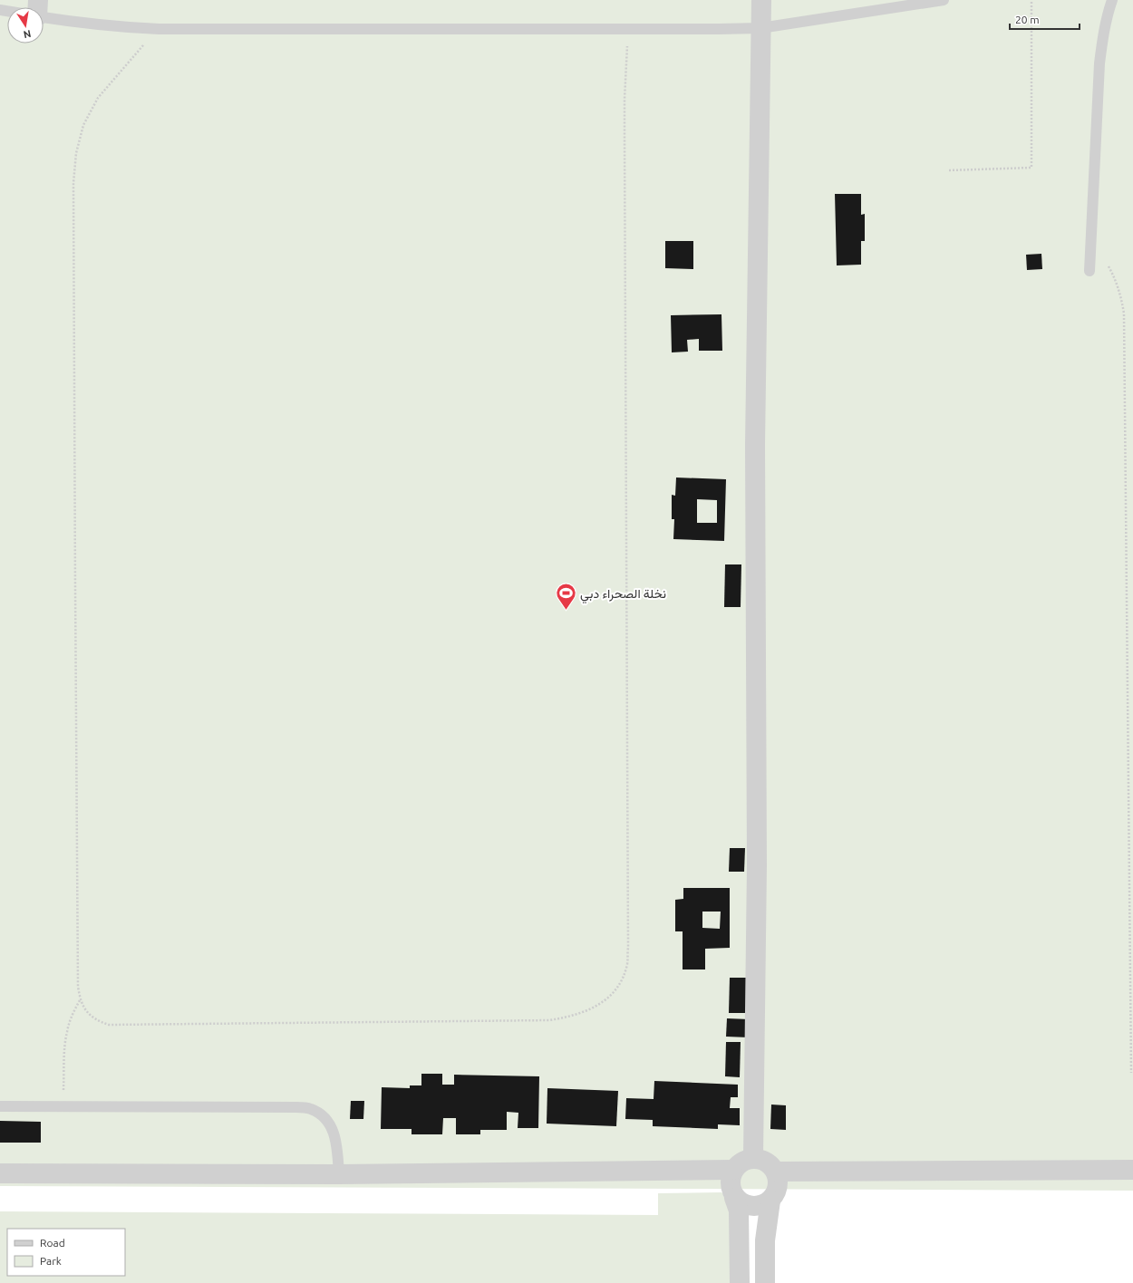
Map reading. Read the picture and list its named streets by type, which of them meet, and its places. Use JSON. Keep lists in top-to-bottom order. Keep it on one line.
{"places":{"sports":["نخلة الصحراء دبي"]},"legend":["Road","Park"],"scale_bar":"20 m","north":"bottom"}
